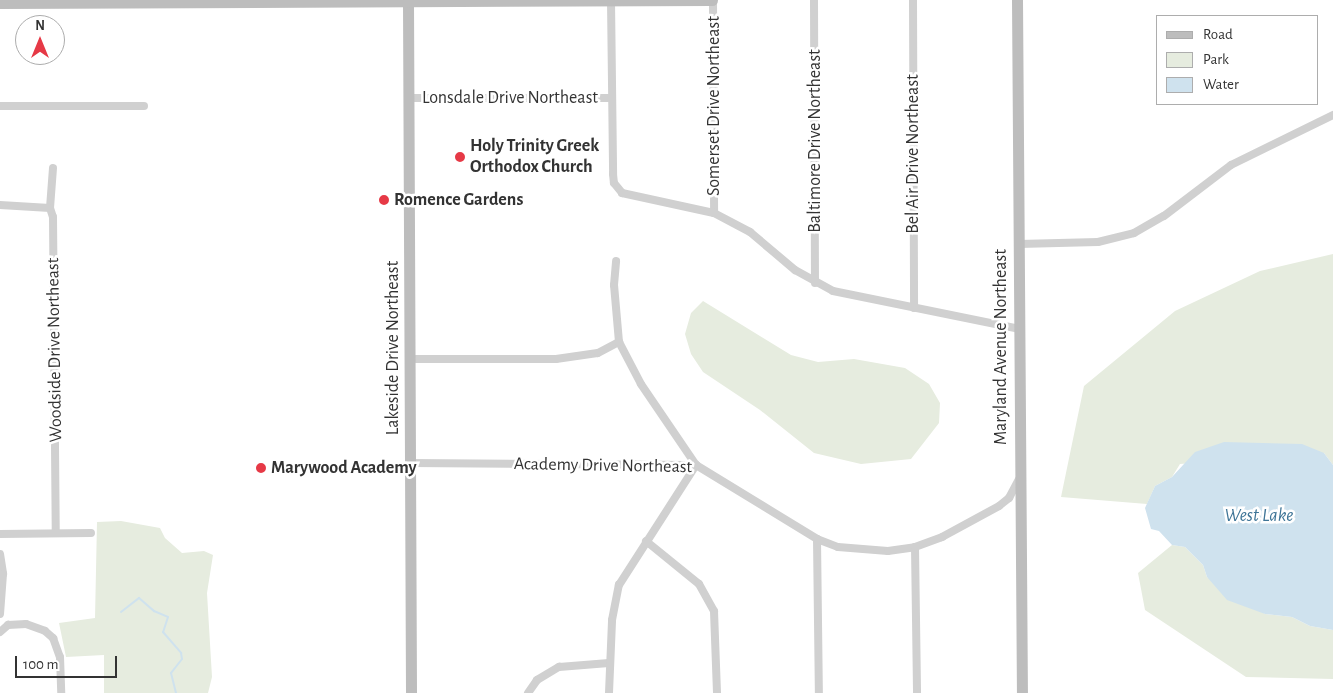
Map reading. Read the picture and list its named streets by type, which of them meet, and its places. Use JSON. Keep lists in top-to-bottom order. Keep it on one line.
{"streets":{"street":["Lonsdale Drive Northeast","Somerset Drive Northeast","Baltimore Drive Northeast","Bel Air Drive Northeast","Maryland Avenue Northeast","Lakeside Drive Northeast","Woodside Drive Northeast","Academy Drive Northeast"]},"crossings":[["Lonsdale Drive Northeast","Lakeside Drive Northeast"],["Maryland Avenue Northeast","Academy Drive Northeast"],["Lakeside Drive Northeast","Academy Drive Northeast"]],"water":["West Lake"],"places":["Holy Trinity Greek Orthodox Church","Romence Gardens","Marywood Academy"],"legend":["Road","Park","Water"],"scale_bar":"100 m","north":"top"}
